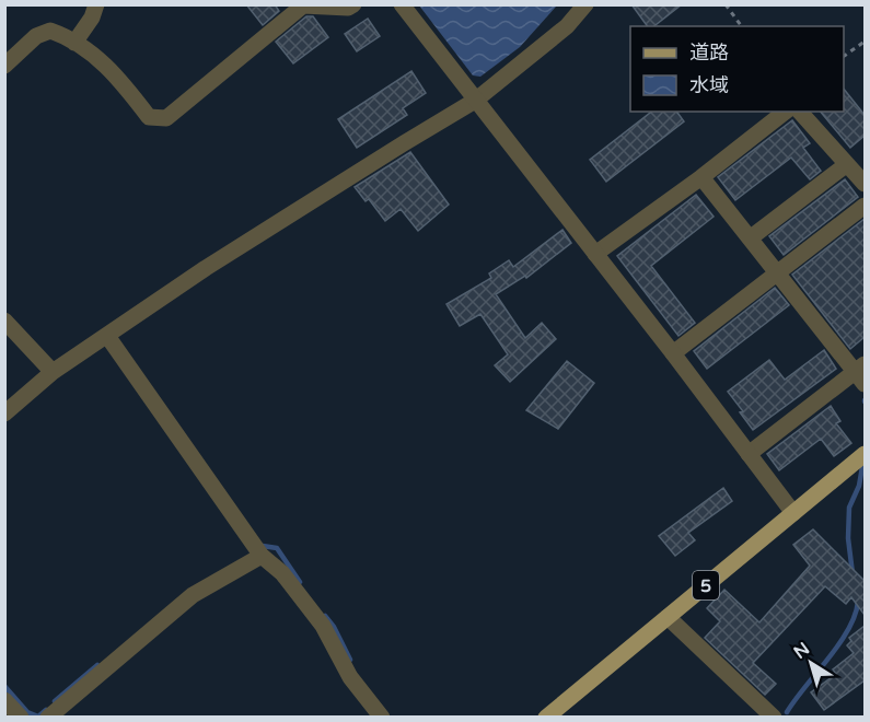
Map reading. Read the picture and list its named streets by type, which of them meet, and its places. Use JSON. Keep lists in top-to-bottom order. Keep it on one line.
{"streets":{"main road":["5"]},"legend":["道路","水域"],"north":"top left"}
